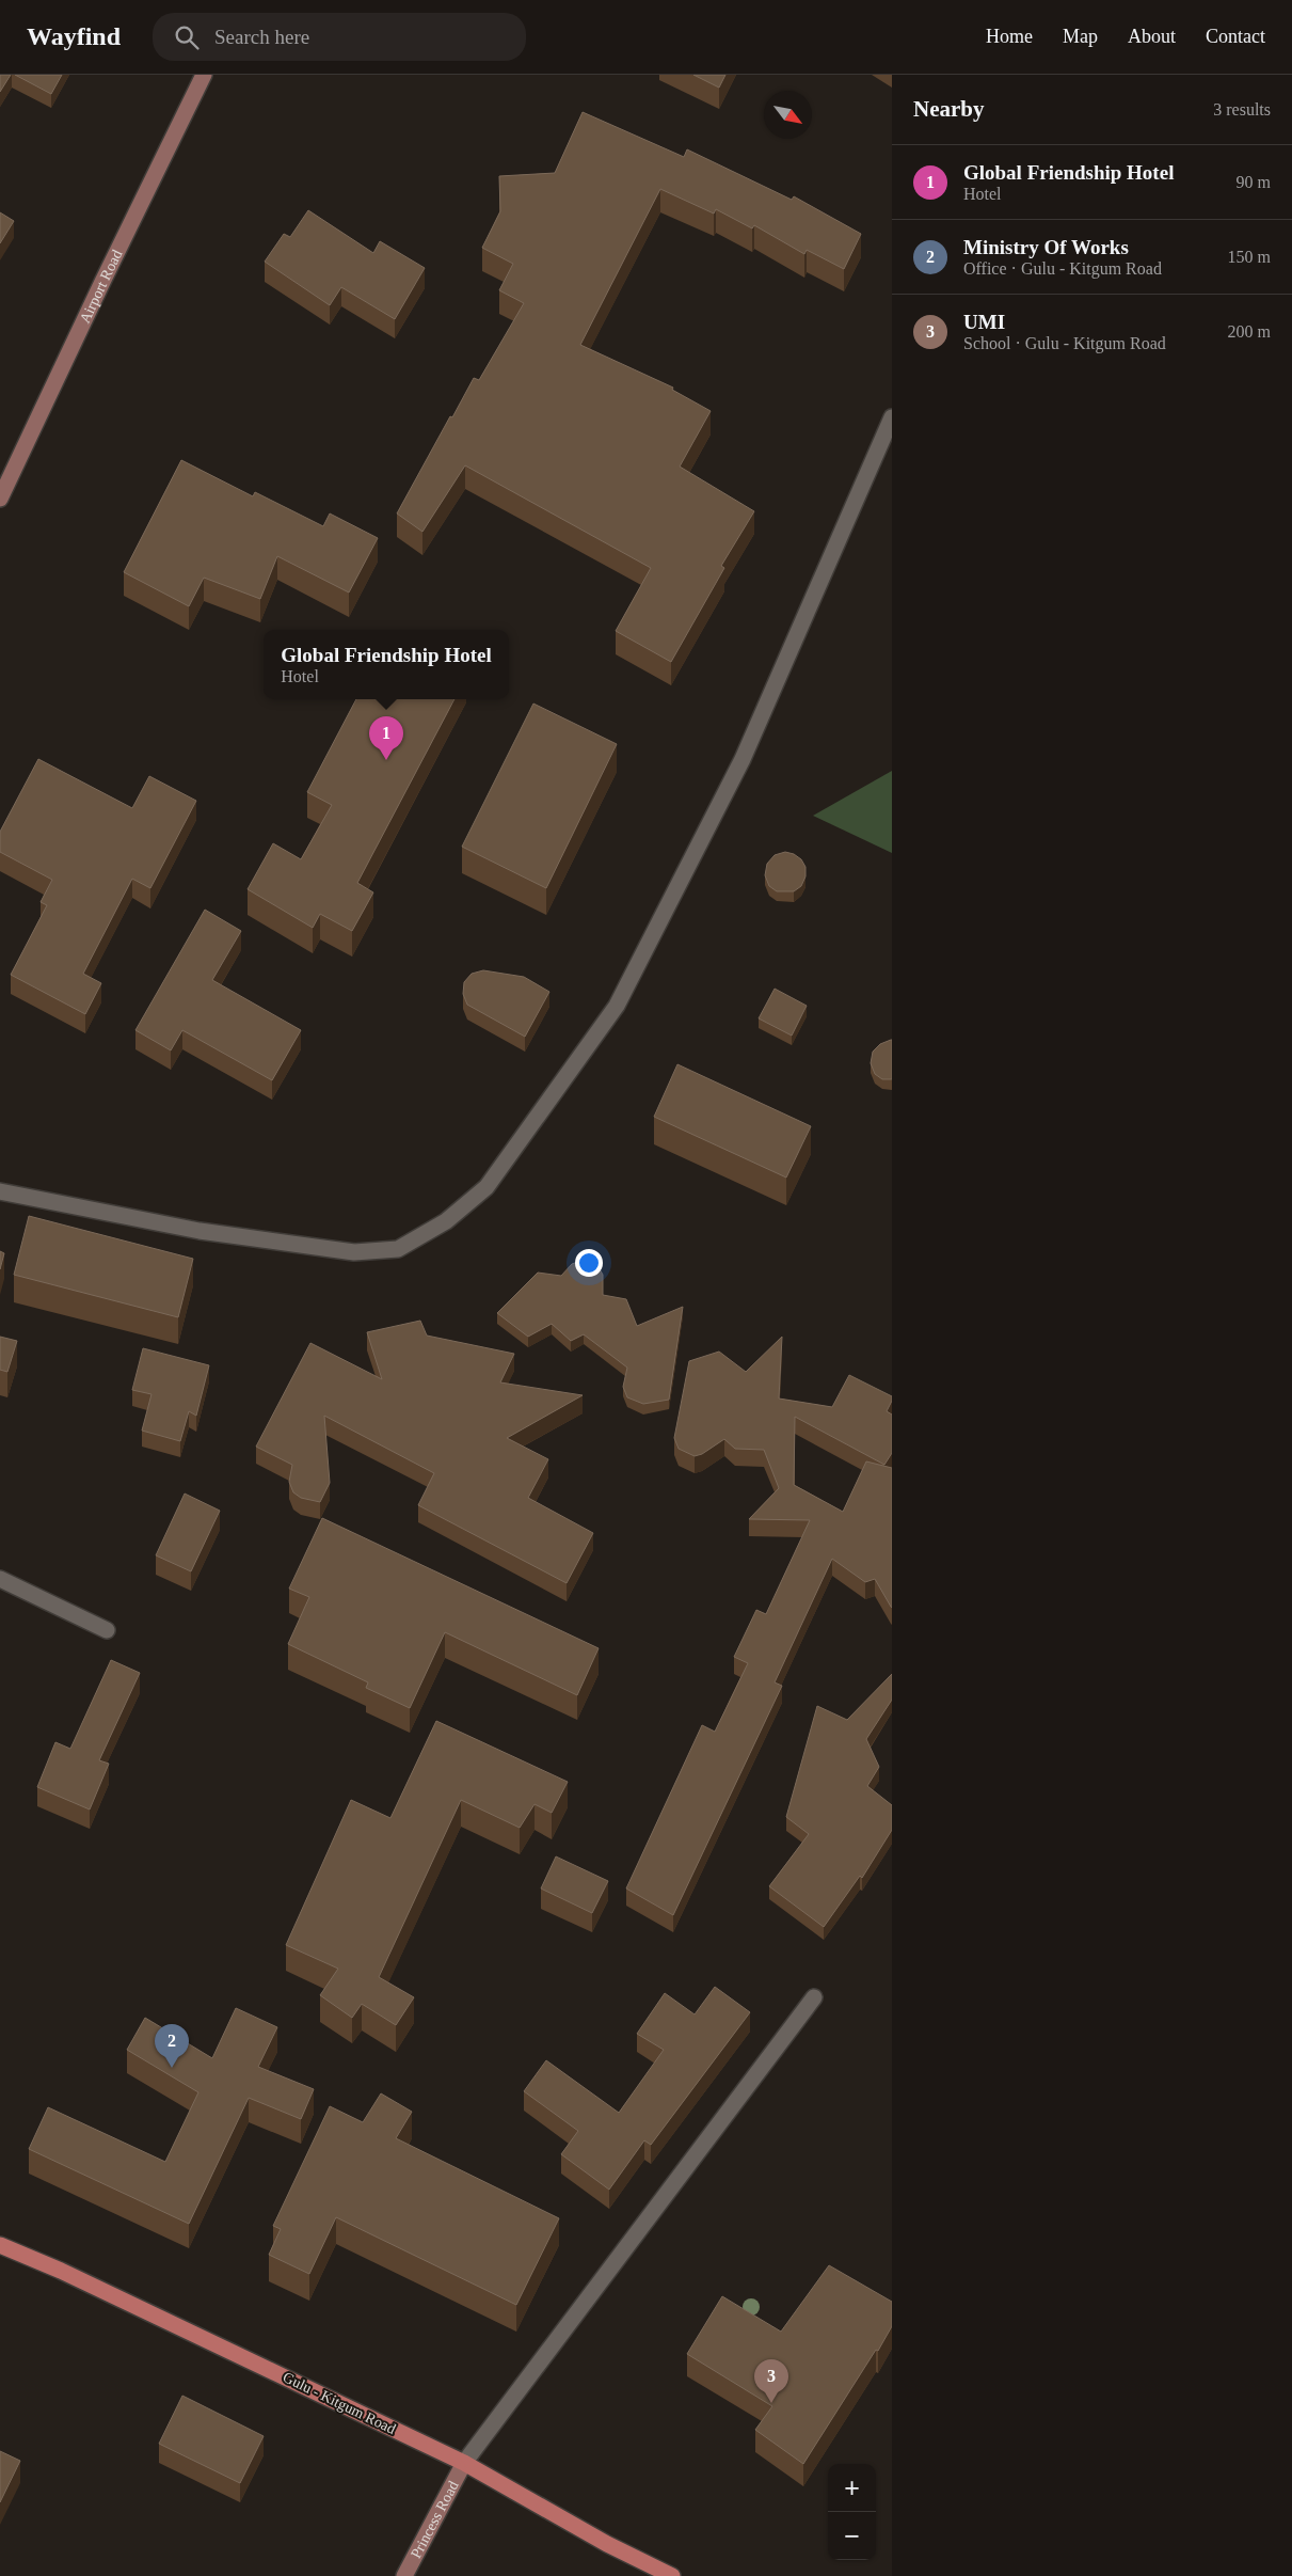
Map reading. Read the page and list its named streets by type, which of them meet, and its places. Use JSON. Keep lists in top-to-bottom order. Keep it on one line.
{"streets":{"main road":["Gulu - Kitgum Road"],"street":["Airport Road","Princess Road"]},"crossings":[["Gulu - Kitgum Road","Princess Road"]],"north":"bottom right","page":{"header":"Wayfind","search":"Search here","nav":["Home","Map","About","Contact"],"heading":["Nearby","3 results"],"list":[{"mark":"1","name":"Global Friendship Hotel","note":"Hotel","value":"90 m"},{"mark":"2","name":"Ministry Of Works","note":"Office · Gulu - Kitgum Road","value":"150 m"},{"mark":"3","name":"UMI","note":"School · Gulu - Kitgum Road","value":"200 m"}],"popup":["Global Friendship Hotel","Hotel"],"pins":["1","2","3"],"map_buttons":["+","−"]}}
